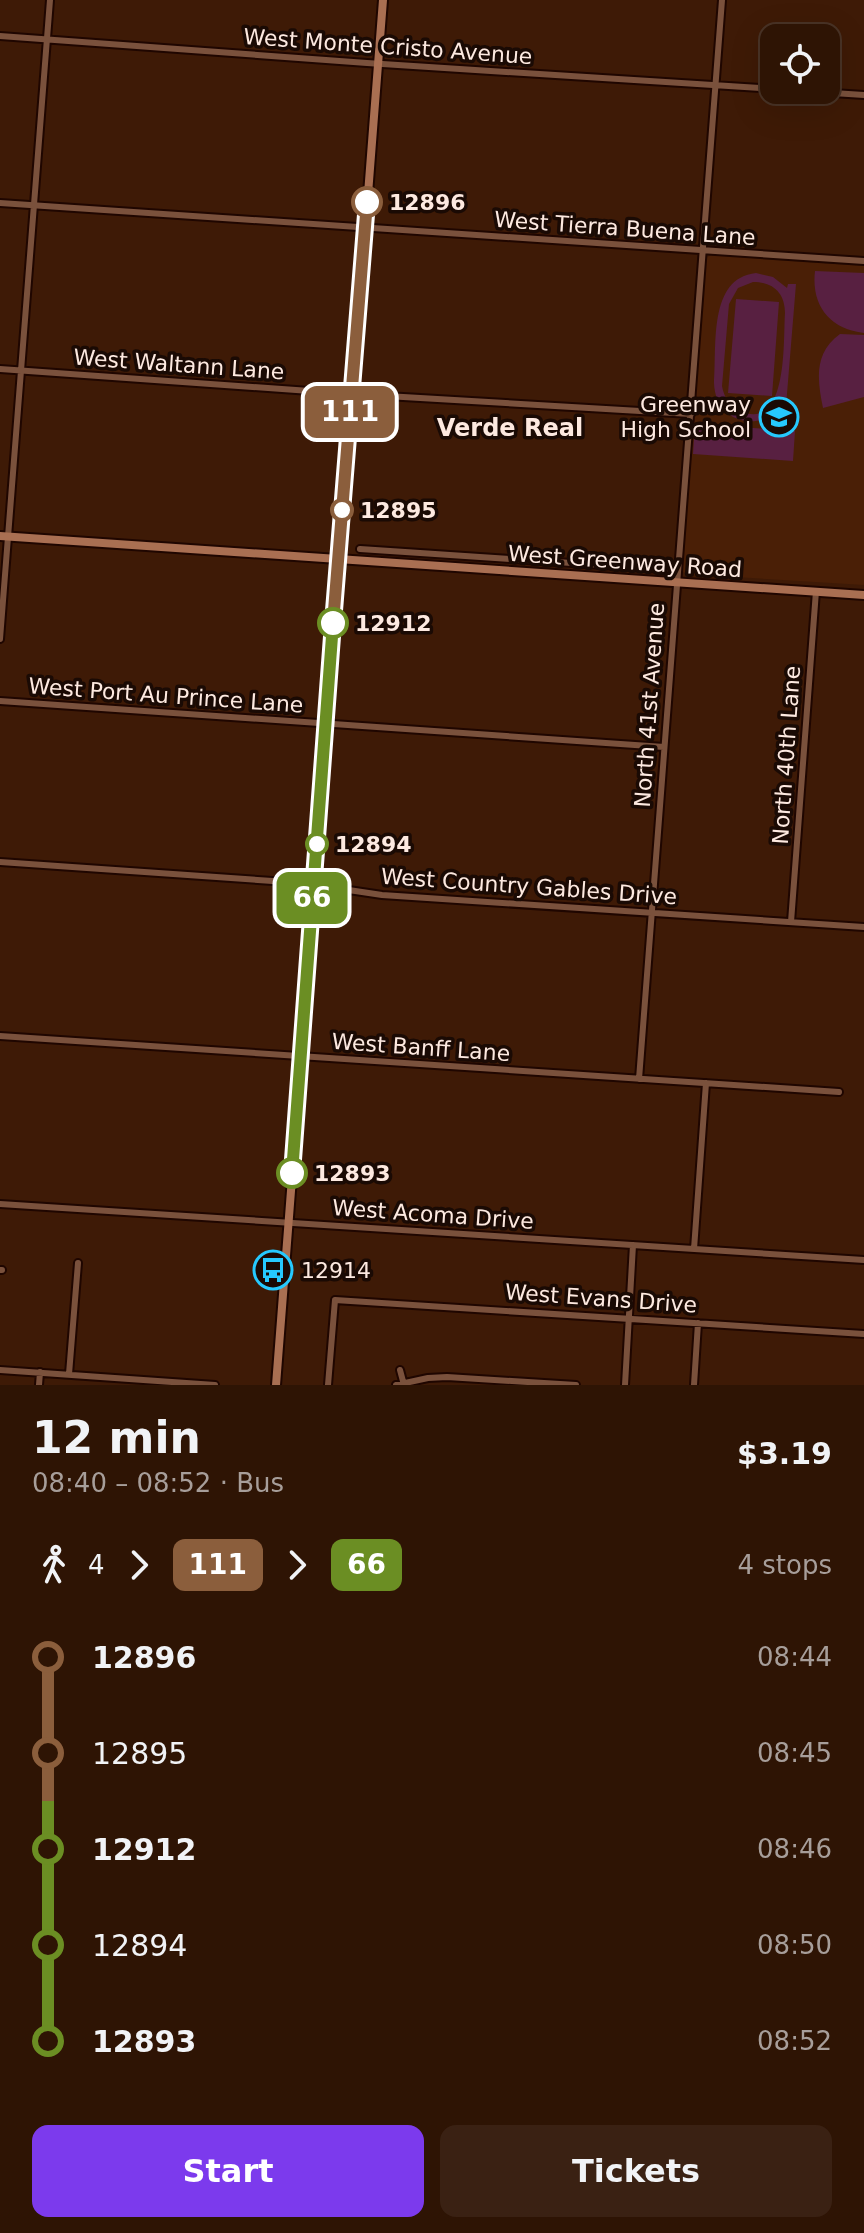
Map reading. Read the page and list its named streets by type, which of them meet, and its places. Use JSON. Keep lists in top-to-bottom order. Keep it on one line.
{"streets":{"main road":["West Greenway Road"],"street":["West Monte Cristo Avenue","West Tierra Buena Lane","West Waltann Lane","West Port Au Prince Lane","North 41st Avenue","North 40th Lane","West Country Gables Drive","West Banff Lane","West Acoma Drive","West Evans Drive"]},"crossings":[["West Monte Cristo Avenue","North 41st Avenue"],["West Tierra Buena Lane","North 41st Avenue"],["West Waltann Lane","North 41st Avenue"],["West Greenway Road","North 41st Avenue"],["West Greenway Road","North 40th Lane"],["West Port Au Prince Lane","North 41st Avenue"],["North 41st Avenue","West Country Gables Drive"],["North 41st Avenue","West Banff Lane"],["North 40th Lane","West Country Gables Drive"]],"districts":["Verde Real"],"places":{"other":["12896","12895","12912","12894","12893"],"school or university":["Greenway High School"],"bus stop":["12914"]},"lines":["bus line 111","bus line 66"],"page":{"on_map":["111","66"],"heading":["12 min","08:40 – 08:52 · Bus","$3.19"],"legs":["4","111","66","4 stops"],"list":[{"name":"12896","value":"08:44"},{"name":"12895","value":"08:45"},{"name":"12912","value":"08:46"},{"name":"12894","value":"08:50"},{"name":"12893","value":"08:52"}],"buttons":["Start","Tickets"]}}
